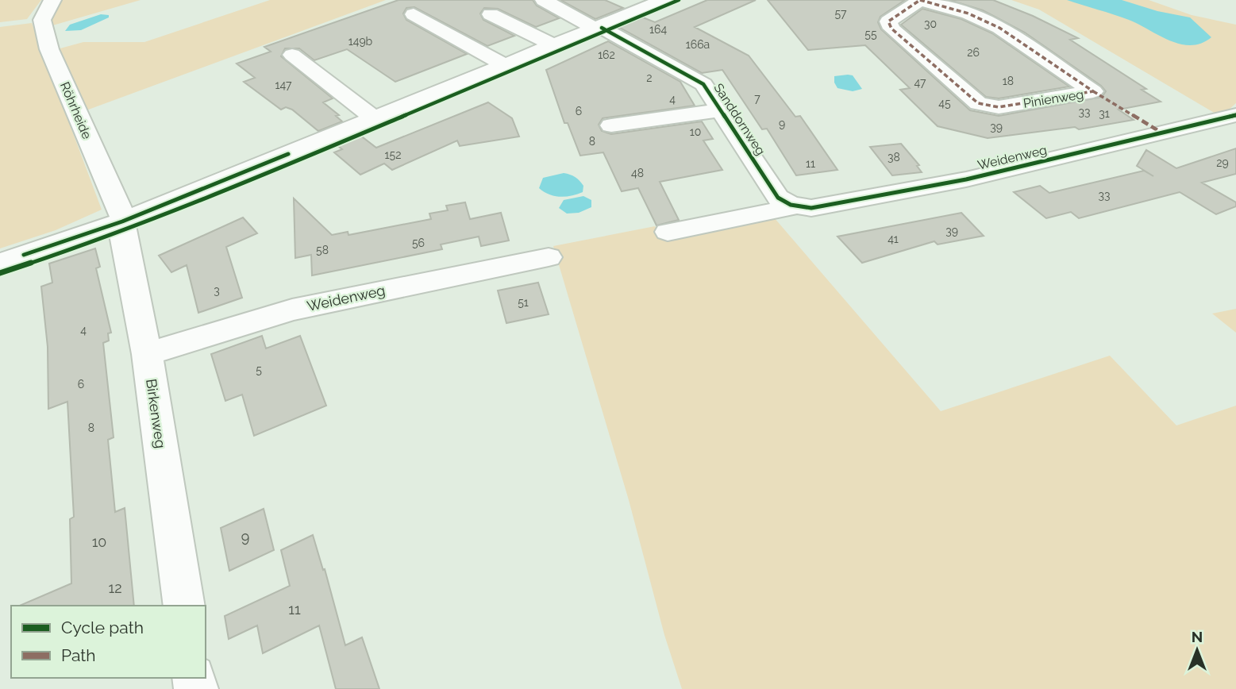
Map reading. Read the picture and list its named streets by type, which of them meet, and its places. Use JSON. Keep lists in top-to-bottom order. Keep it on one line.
{"streets":{"street":["Pinienweg","Röhrheide","Sanddornweg","Weidenweg","Birkenweg"]},"crossings":[["Röhrheide","Birkenweg"],["Sanddornweg","Weidenweg"],["Weidenweg","Birkenweg"]],"house_numbers":["57","30","164","55","149b","166a","26","162","2","18","47","147","7","4","45","6","33","31","9","39","10","8","152","38","29","11","48","33","39","41","56","58","3","51","4","5","6","8","9","10","12","11"],"legend":["Cycle path","Path"],"north":"top"}
